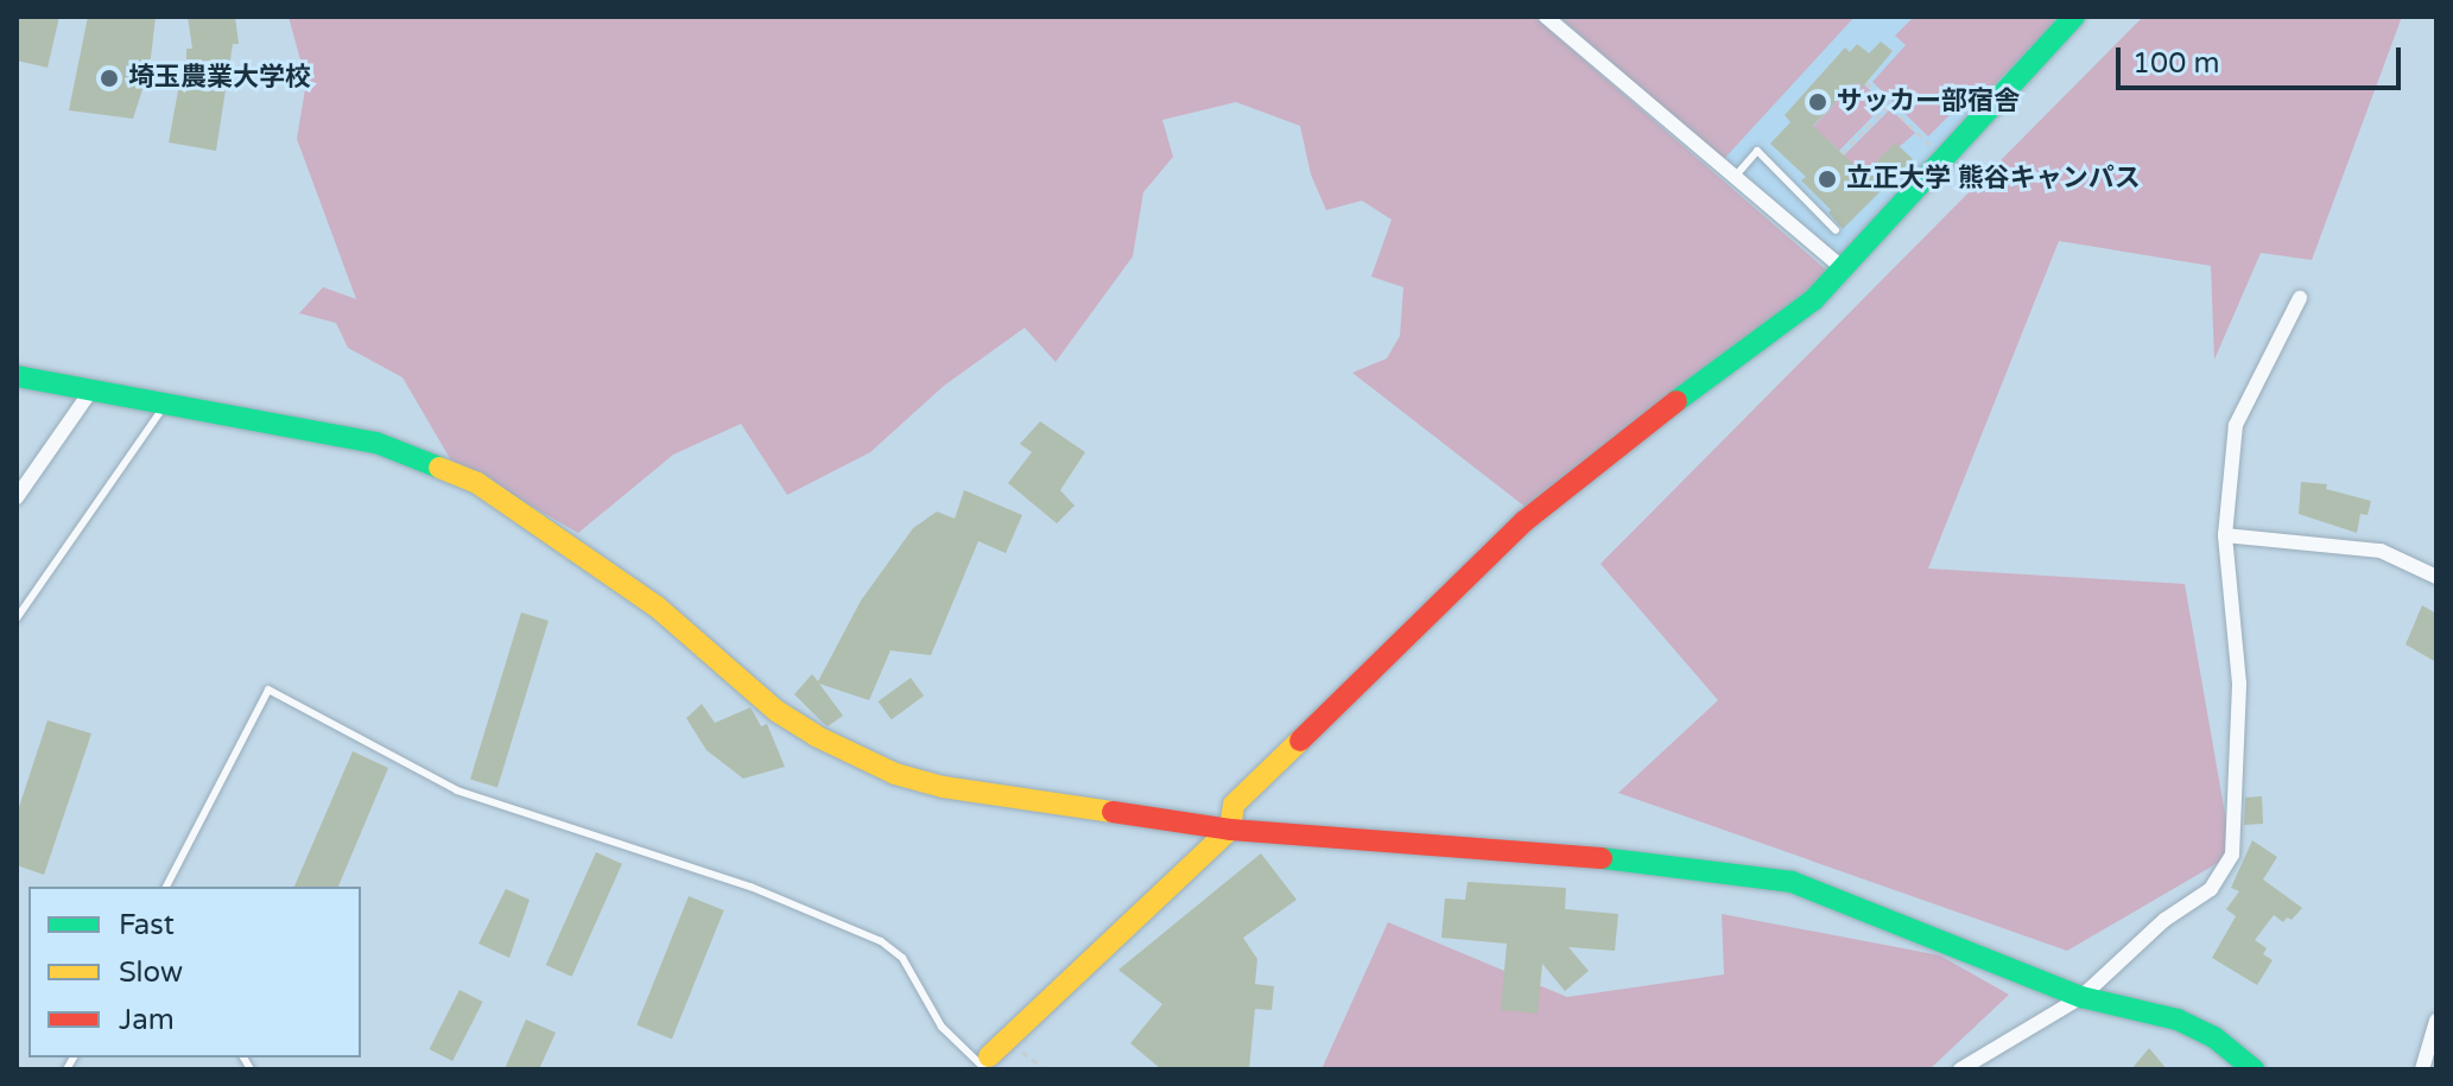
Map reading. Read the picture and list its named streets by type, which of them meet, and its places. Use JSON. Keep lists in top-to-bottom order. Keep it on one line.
{"places":["埼玉農業大学校","サッカー部宿舎","立正大学 熊谷キャンパス"],"legend":["Fast","Slow","Jam"],"scale_bar":"100 m"}
